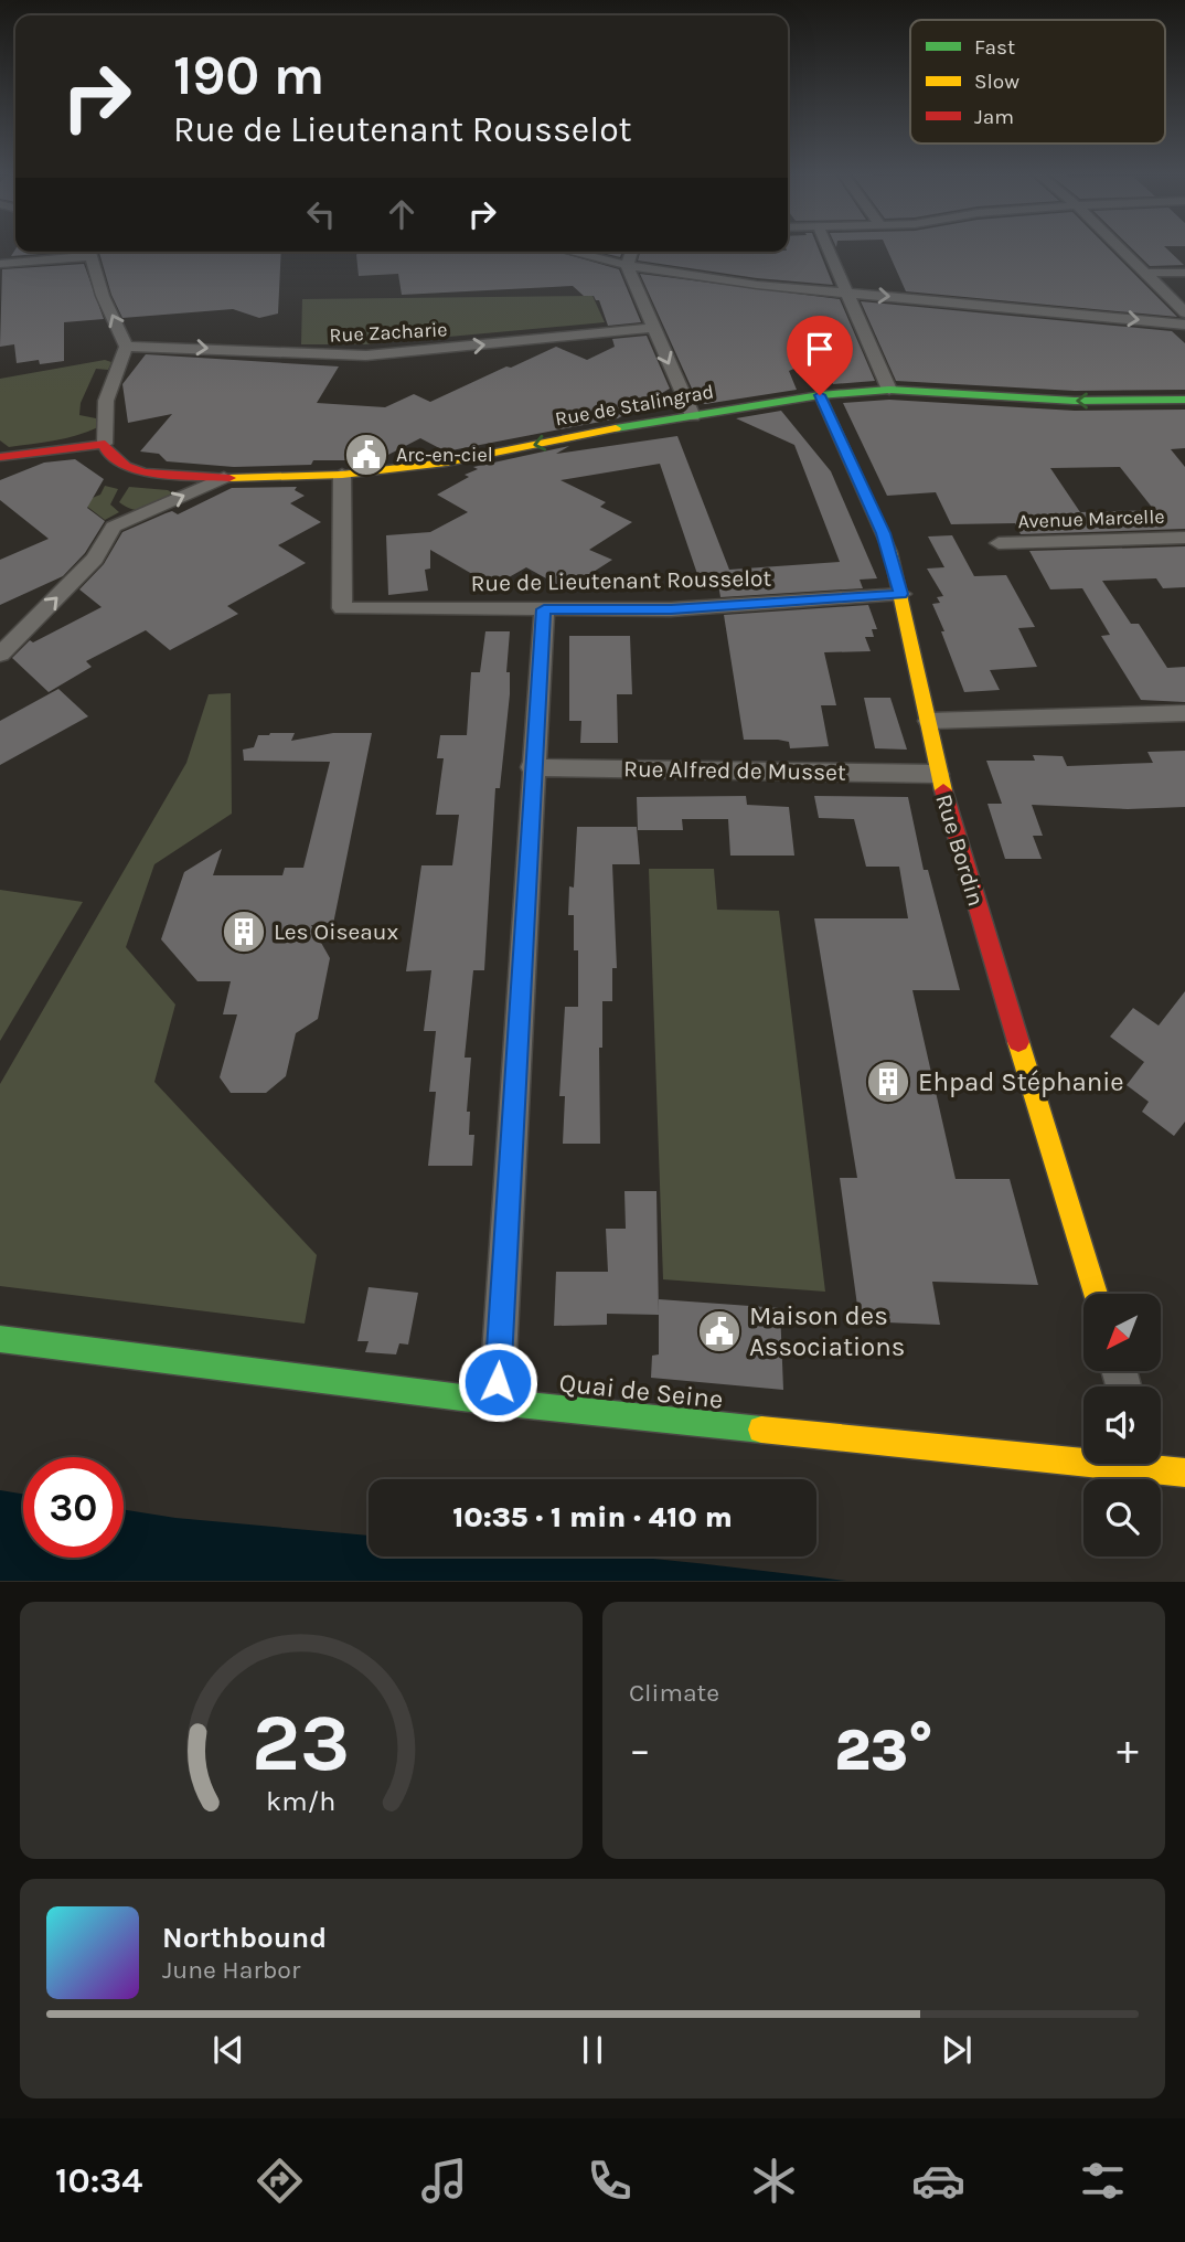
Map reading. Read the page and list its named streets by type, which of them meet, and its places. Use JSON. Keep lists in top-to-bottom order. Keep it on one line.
{"streets":{"street":["Rue Zacharie","Rue de Stalingrad","Avenue Marcelle","Rue de Lieutenant Rousselot","Rue Alfred de Musset","Rue Bordin","Quai de Seine"]},"crossings":[["Rue de Stalingrad","Rue de Lieutenant Rousselot"],["Rue de Stalingrad","Rue Bordin"],["Rue de Lieutenant Rousselot","Rue Bordin"],["Rue Alfred de Musset","Rue Bordin"]],"one_way":["Rue Zacharie"],"places":{"public building":["Arc-en-ciel","Maison des Associations"],"building":["Les Oiseaux","Ehpad Stéphanie"]},"legend":["Fast","Slow","Jam"],"north":"bottom left","page":{"turn":["190 m","Rue de Lieutenant Rousselot"],"limit":"30","trip":"10:35 · 1 min · 410 m","tile":"Climate","heat":["−","23°","+"],"song":["Northbound","June Harbor"],"tabs":"10:34","gauge":["23","km/h"]}}
